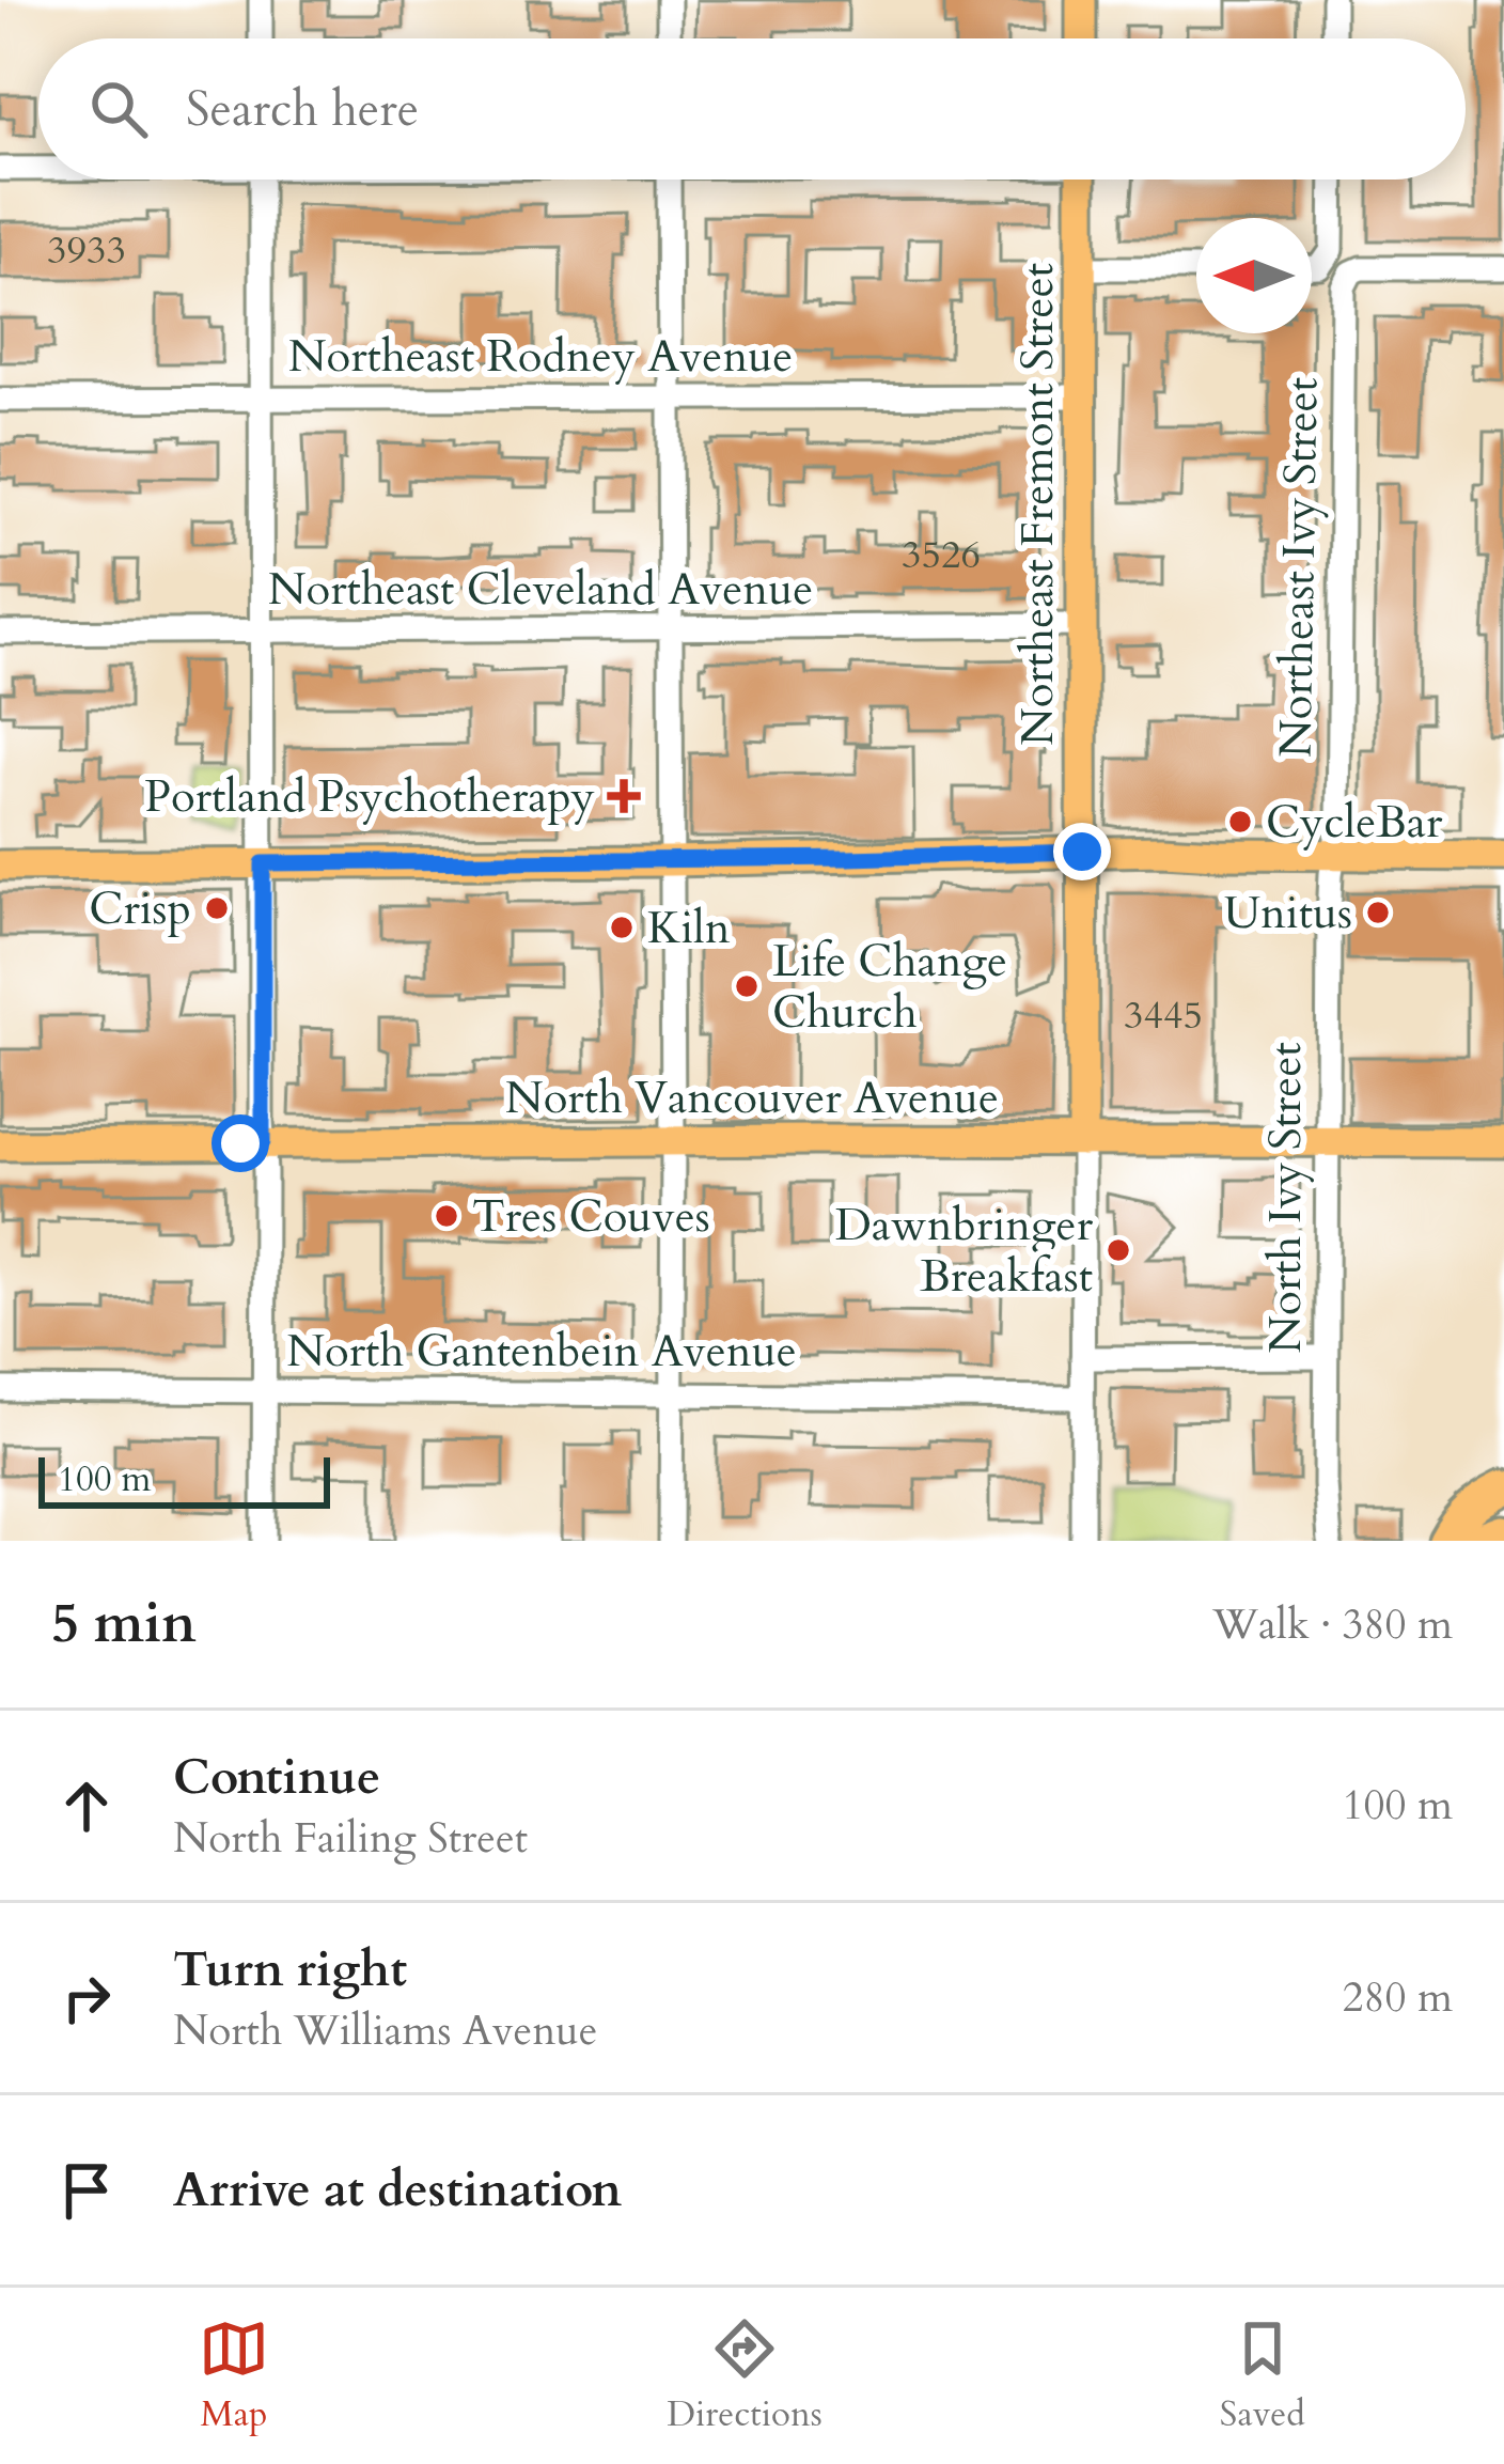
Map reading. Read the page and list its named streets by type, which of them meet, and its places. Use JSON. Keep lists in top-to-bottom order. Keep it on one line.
{"streets":{"main road":["Northeast Fremont Street","North Vancouver Avenue"],"street":["Northeast Rodney Avenue","Northeast Ivy Street","Northeast Cleveland Avenue","North Ivy Street","North Gantenbein Avenue"]},"crossings":[["Northeast Rodney Avenue","Northeast Fremont Street"],["Northeast Fremont Street","Northeast Cleveland Avenue"],["Northeast Fremont Street","North Vancouver Avenue"],["Northeast Ivy Street","North Ivy Street"],["North Vancouver Avenue","North Ivy Street"]],"places":{"health":["Portland Psychotherapy"],"other":["CycleBar","Crisp","Unitus","Kiln","Life Change Church","Tres Couves","Dawnbringer Breakfast"]},"house_numbers":["3933","3526","3445"],"scale_bar":"100 m","north":"left","page":{"search":"Search here","scale":"100 m","heading":["5 min","Walk · 380 m"],"list":[["Continue","North Failing Street","100 m"],["Turn right","North Williams Avenue","280 m"],"Arrive at destination"],"nav":["Map","Directions","Saved"]}}
